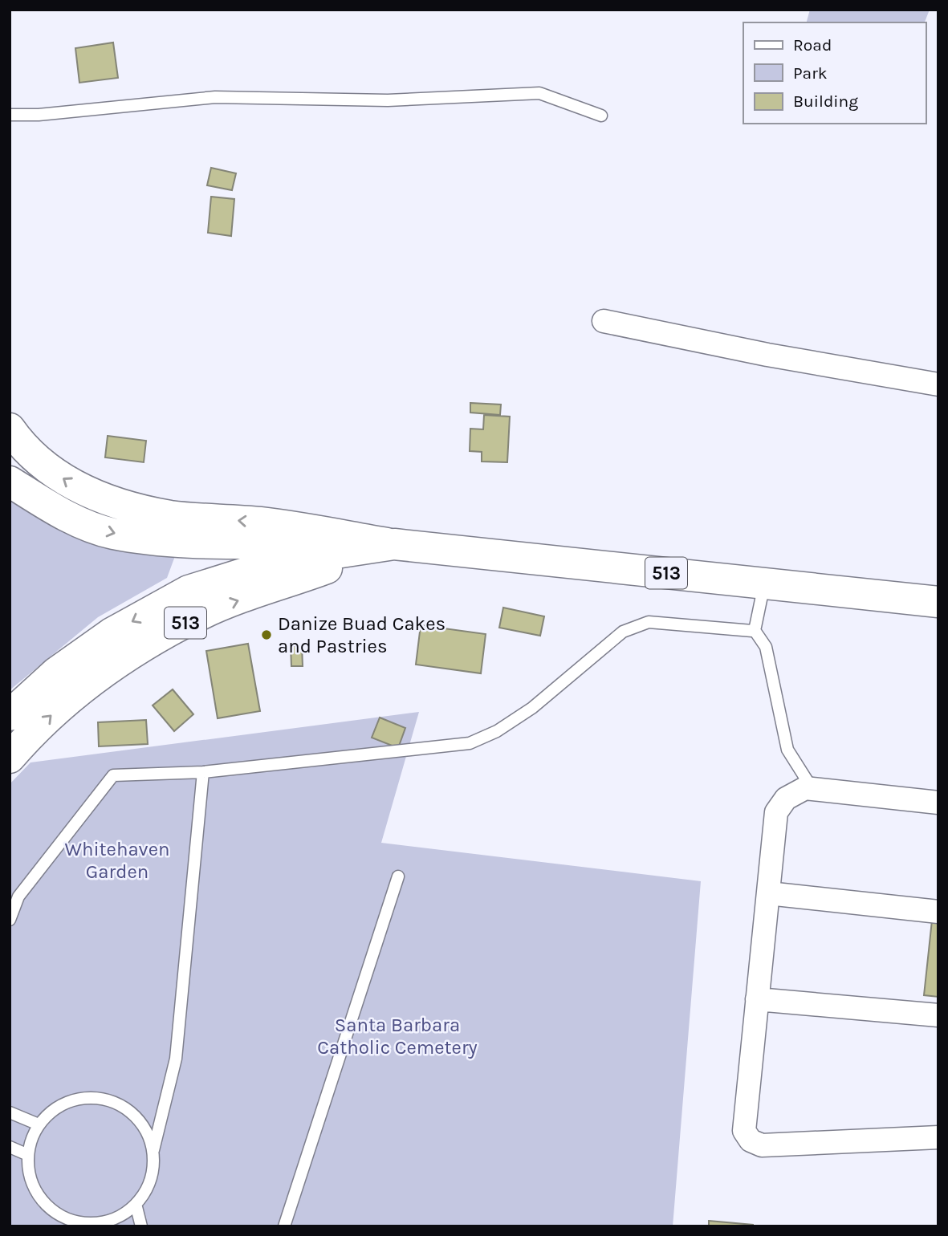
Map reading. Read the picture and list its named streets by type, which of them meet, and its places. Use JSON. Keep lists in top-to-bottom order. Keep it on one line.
{"streets":{"main road":["513"]},"parks":["Whitehaven Garden","Santa Barbara Catholic Cemetery"],"places":["Danize Buad Cakes and Pastries"],"legend":["Road","Park","Building"]}
